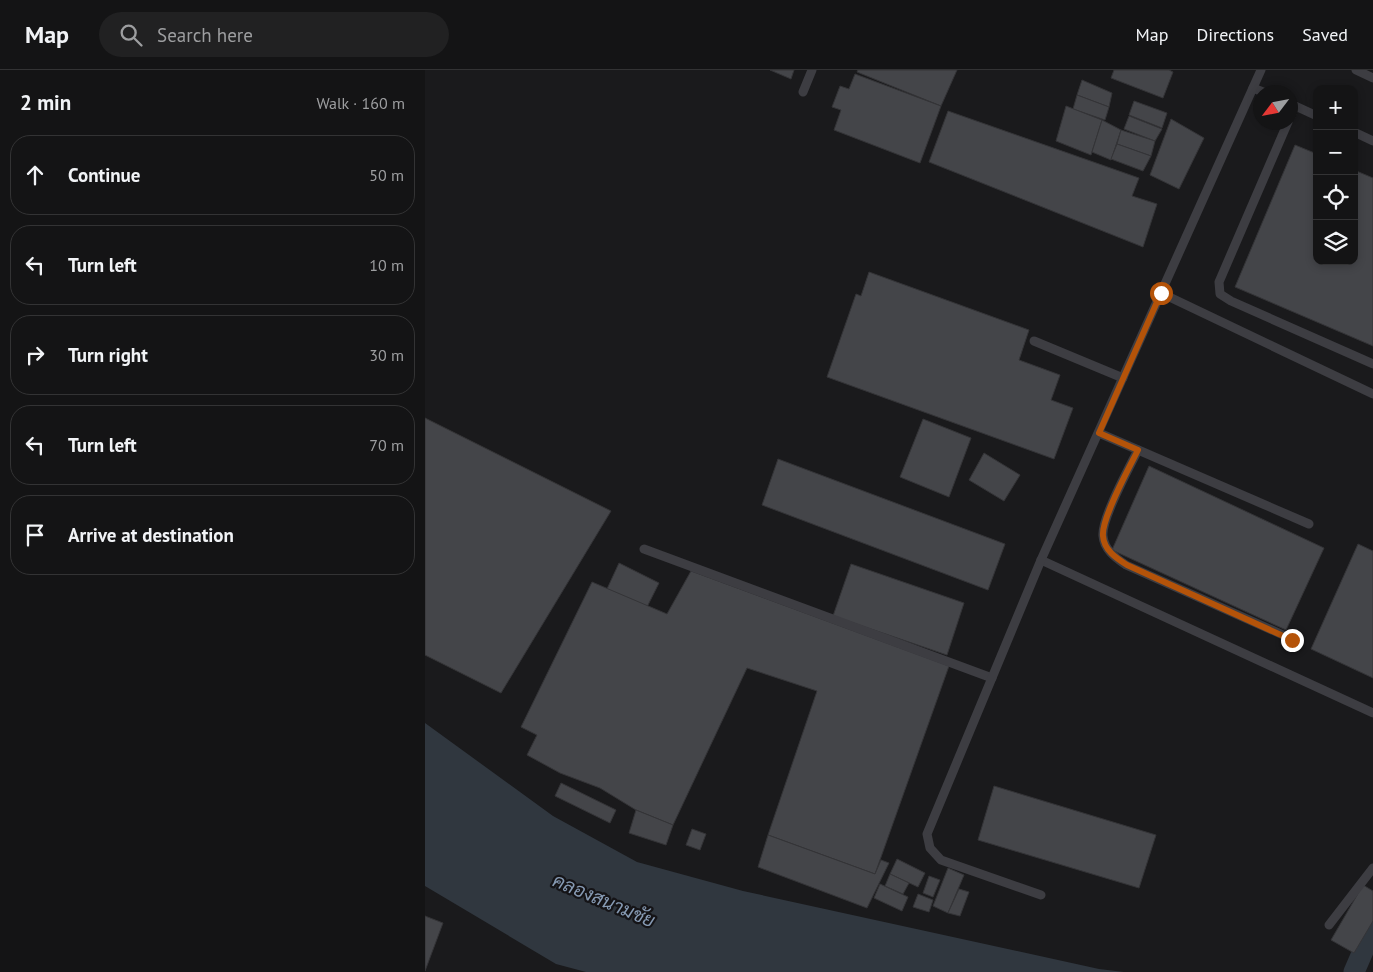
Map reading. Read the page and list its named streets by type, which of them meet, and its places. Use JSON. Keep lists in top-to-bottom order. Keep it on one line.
{"water":["คลองสนามชัย"],"north":"bottom left","page":{"header":"Map","search":"Search here","nav":["Map","Directions","Saved"],"heading":["2 min","Walk · 160 m"],"map_buttons":["+","−"],"list":[["Continue","50 m"],["Turn left","10 m"],["Turn right","30 m"],["Turn left","70 m"],"Arrive at destination"]}}
